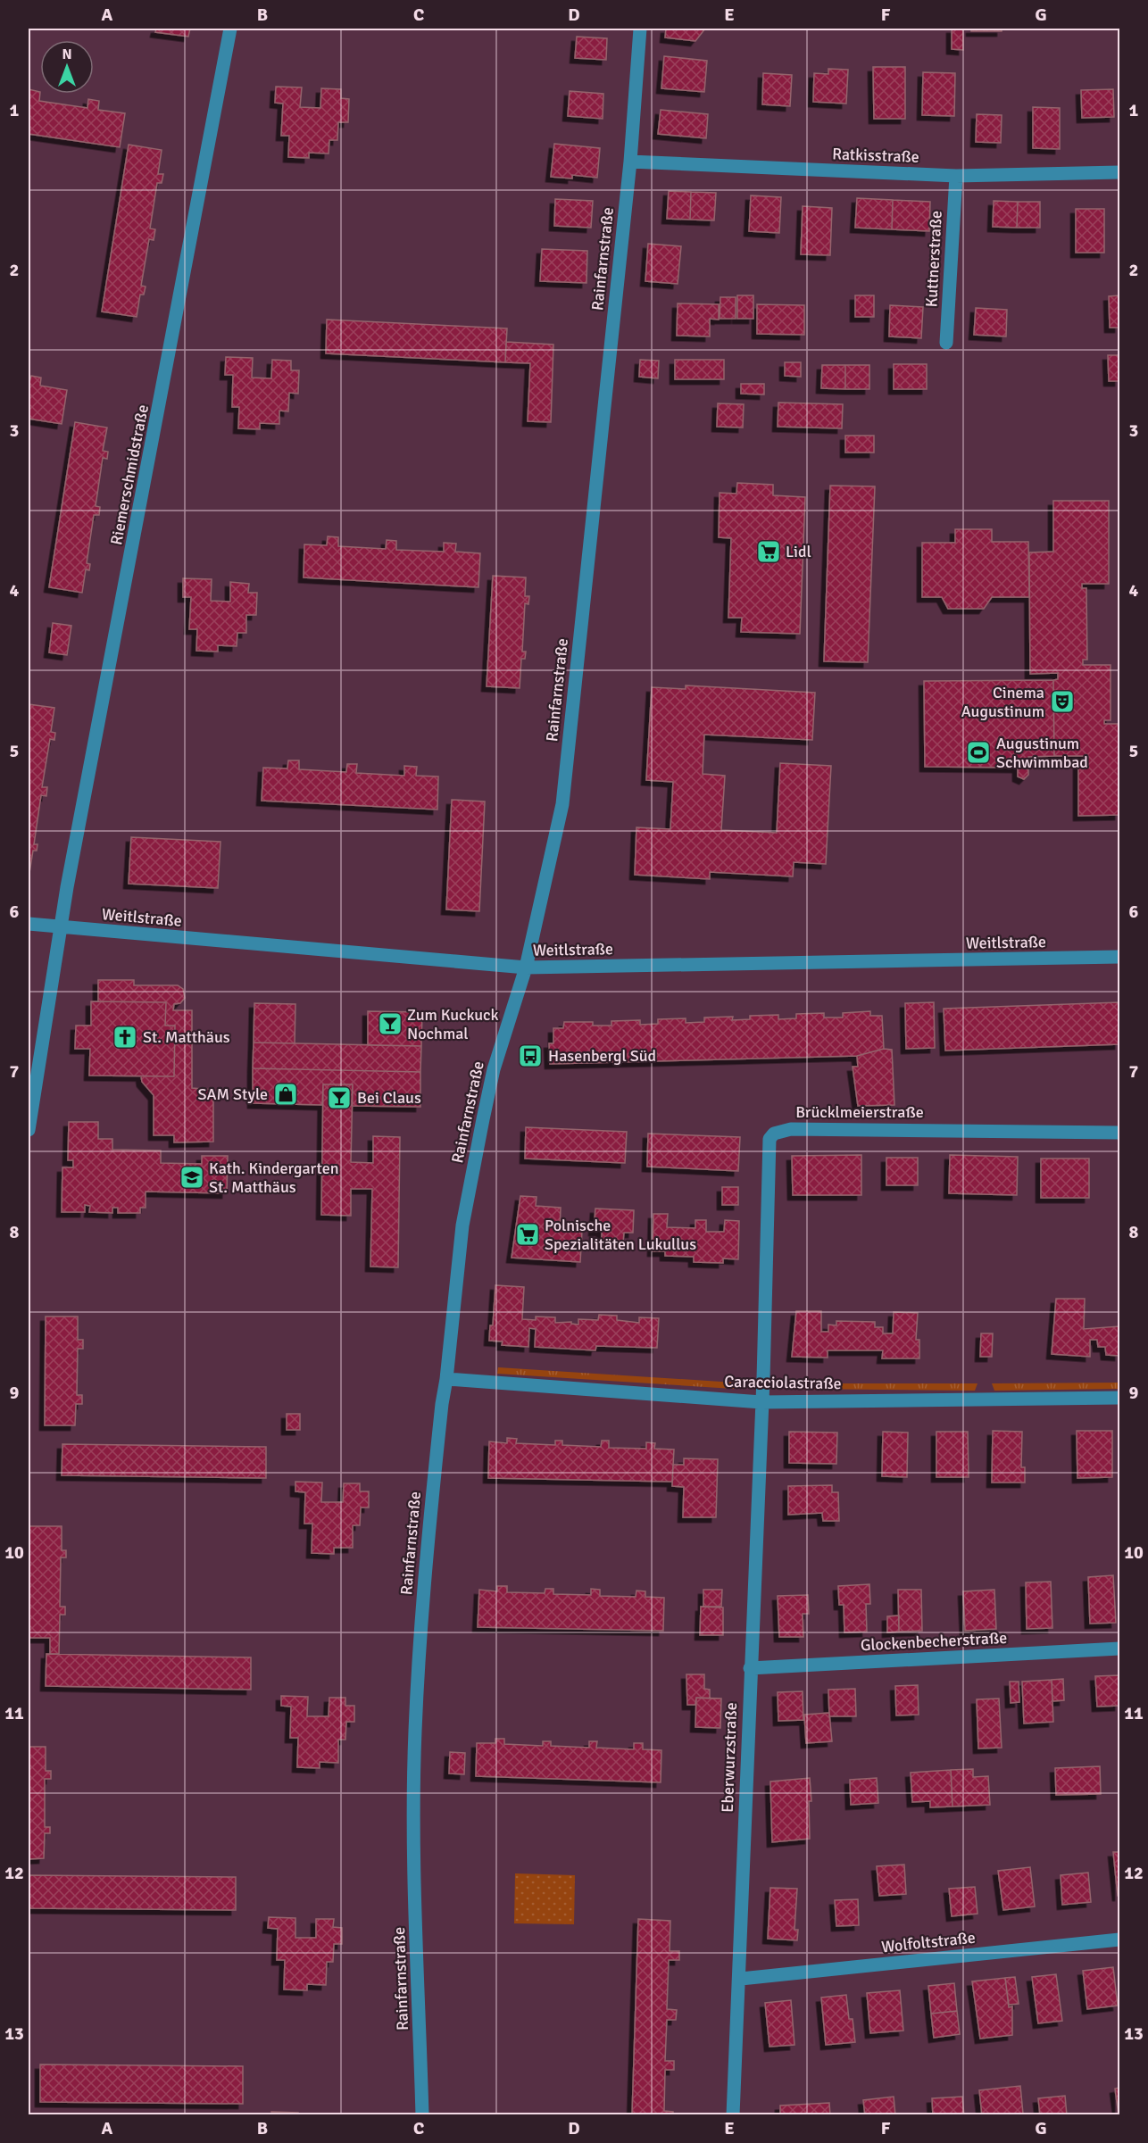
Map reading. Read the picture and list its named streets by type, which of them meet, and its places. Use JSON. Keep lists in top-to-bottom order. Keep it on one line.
{"streets":{"street":["Ratkisstraße","Rainfarnstraße","Kuttnerstraße","Riemerschmidstraße","Weitlstraße","Brücklmeierstraße","Caracciolastraße","Glockenbecherstraße","Eberwurzstraße","Wolfoltstraße"]},"crossings":[["Ratkisstraße","Rainfarnstraße"],["Ratkisstraße","Kuttnerstraße"],["Rainfarnstraße","Weitlstraße"],["Rainfarnstraße","Caracciolastraße"],["Riemerschmidstraße","Weitlstraße"],["Brücklmeierstraße","Caracciolastraße"],["Brücklmeierstraße","Eberwurzstraße"],["Caracciolastraße","Eberwurzstraße"],["Glockenbecherstraße","Eberwurzstraße"],["Eberwurzstraße","Wolfoltstraße"]],"places":{"supermarket":["Lidl","Polnische Spezialitäten Lukullus"],"theatre":["Cinema Augustinum"],"sports":["Augustinum Schwimmbad"],"bar":["Zum Kuckuck Nochmal","Bei Claus"],"church":["St. Matthäus"],"bus stop":["Hasenbergl Süd"],"shop":["SAM Style"],"school or university":["Kath. Kindergarten St. Matthäus"]},"north":"top","grid":{"columns":["A","B","C","D","E","F","G"],"rows":["1","2","3","4","5","6","7","8","9","10","11","12","13"]}}
